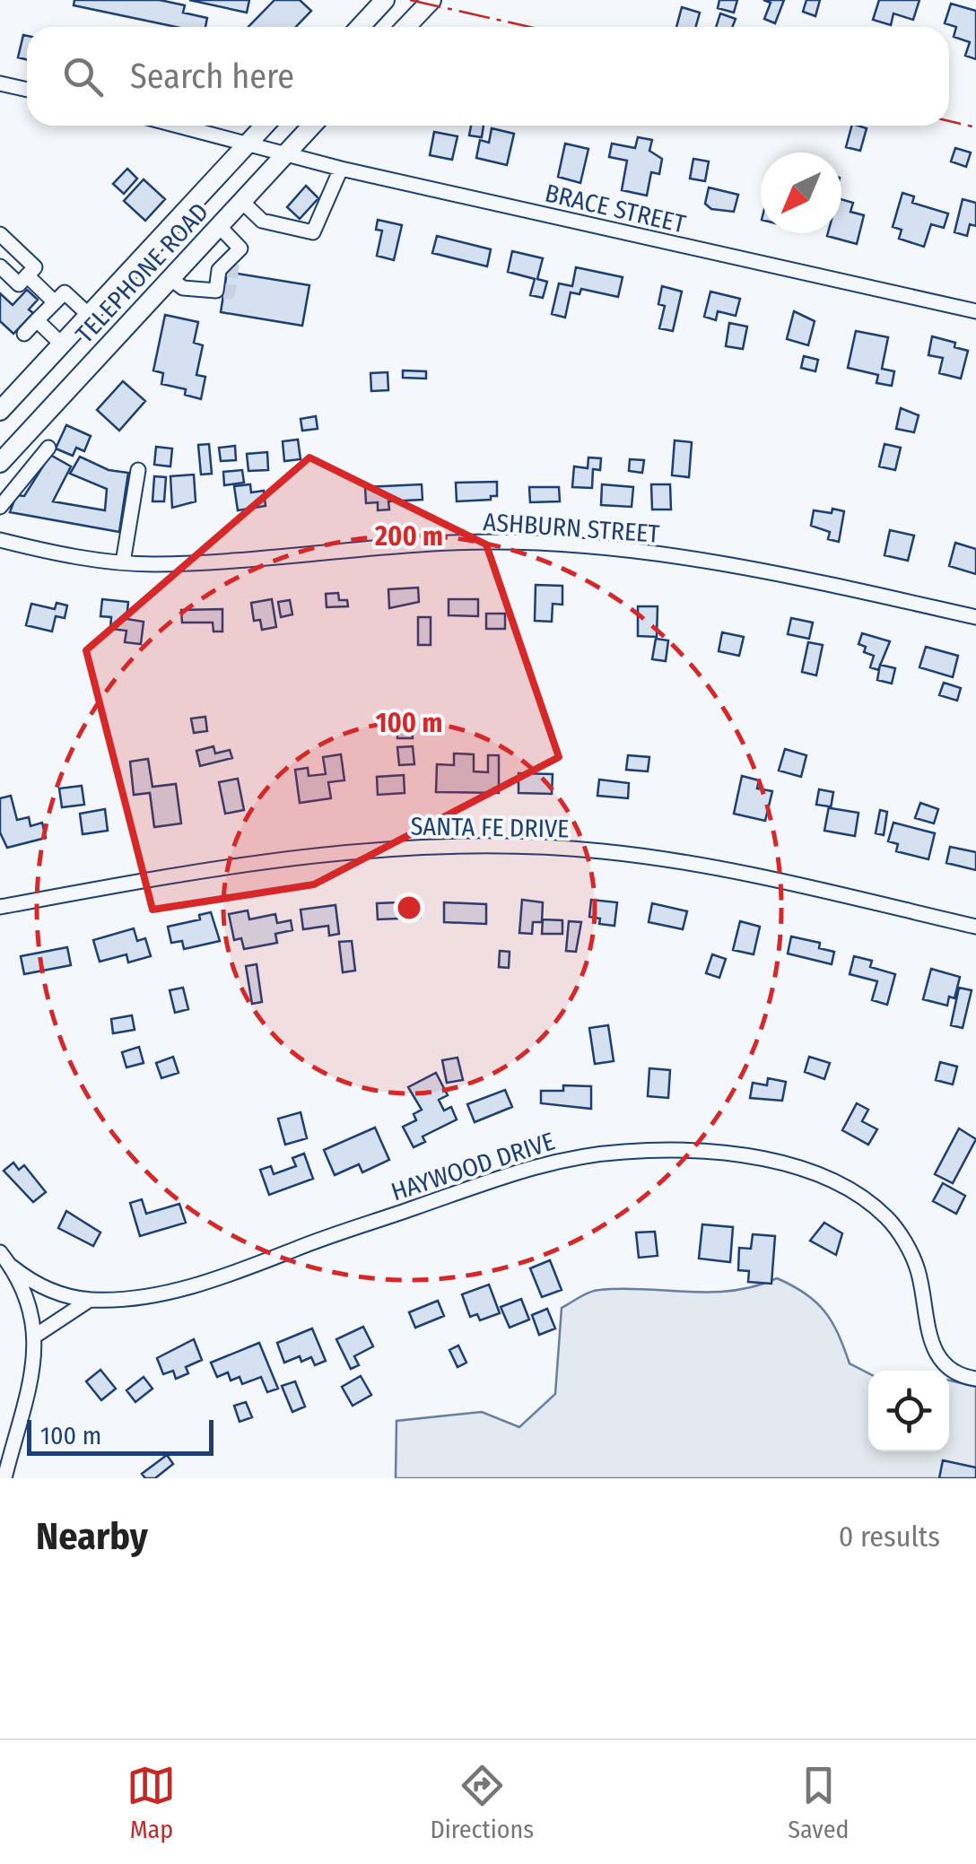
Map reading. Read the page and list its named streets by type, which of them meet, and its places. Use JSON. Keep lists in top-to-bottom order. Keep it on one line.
{"streets":{"main road":["TELEPHONE ROAD"],"street":["BRACE STREET","ASHBURN STREET","SANTA FE DRIVE","HAYWOOD DRIVE"]},"crossings":[["BRACE STREET","TELEPHONE ROAD"]],"scale_bar":"100 m","north":"bottom left","page":{"search":"Search here","scale":"100 m","heading":["Nearby","0 results"],"nav":["Map","Directions","Saved"]},"rings":["200 m","100 m"]}
